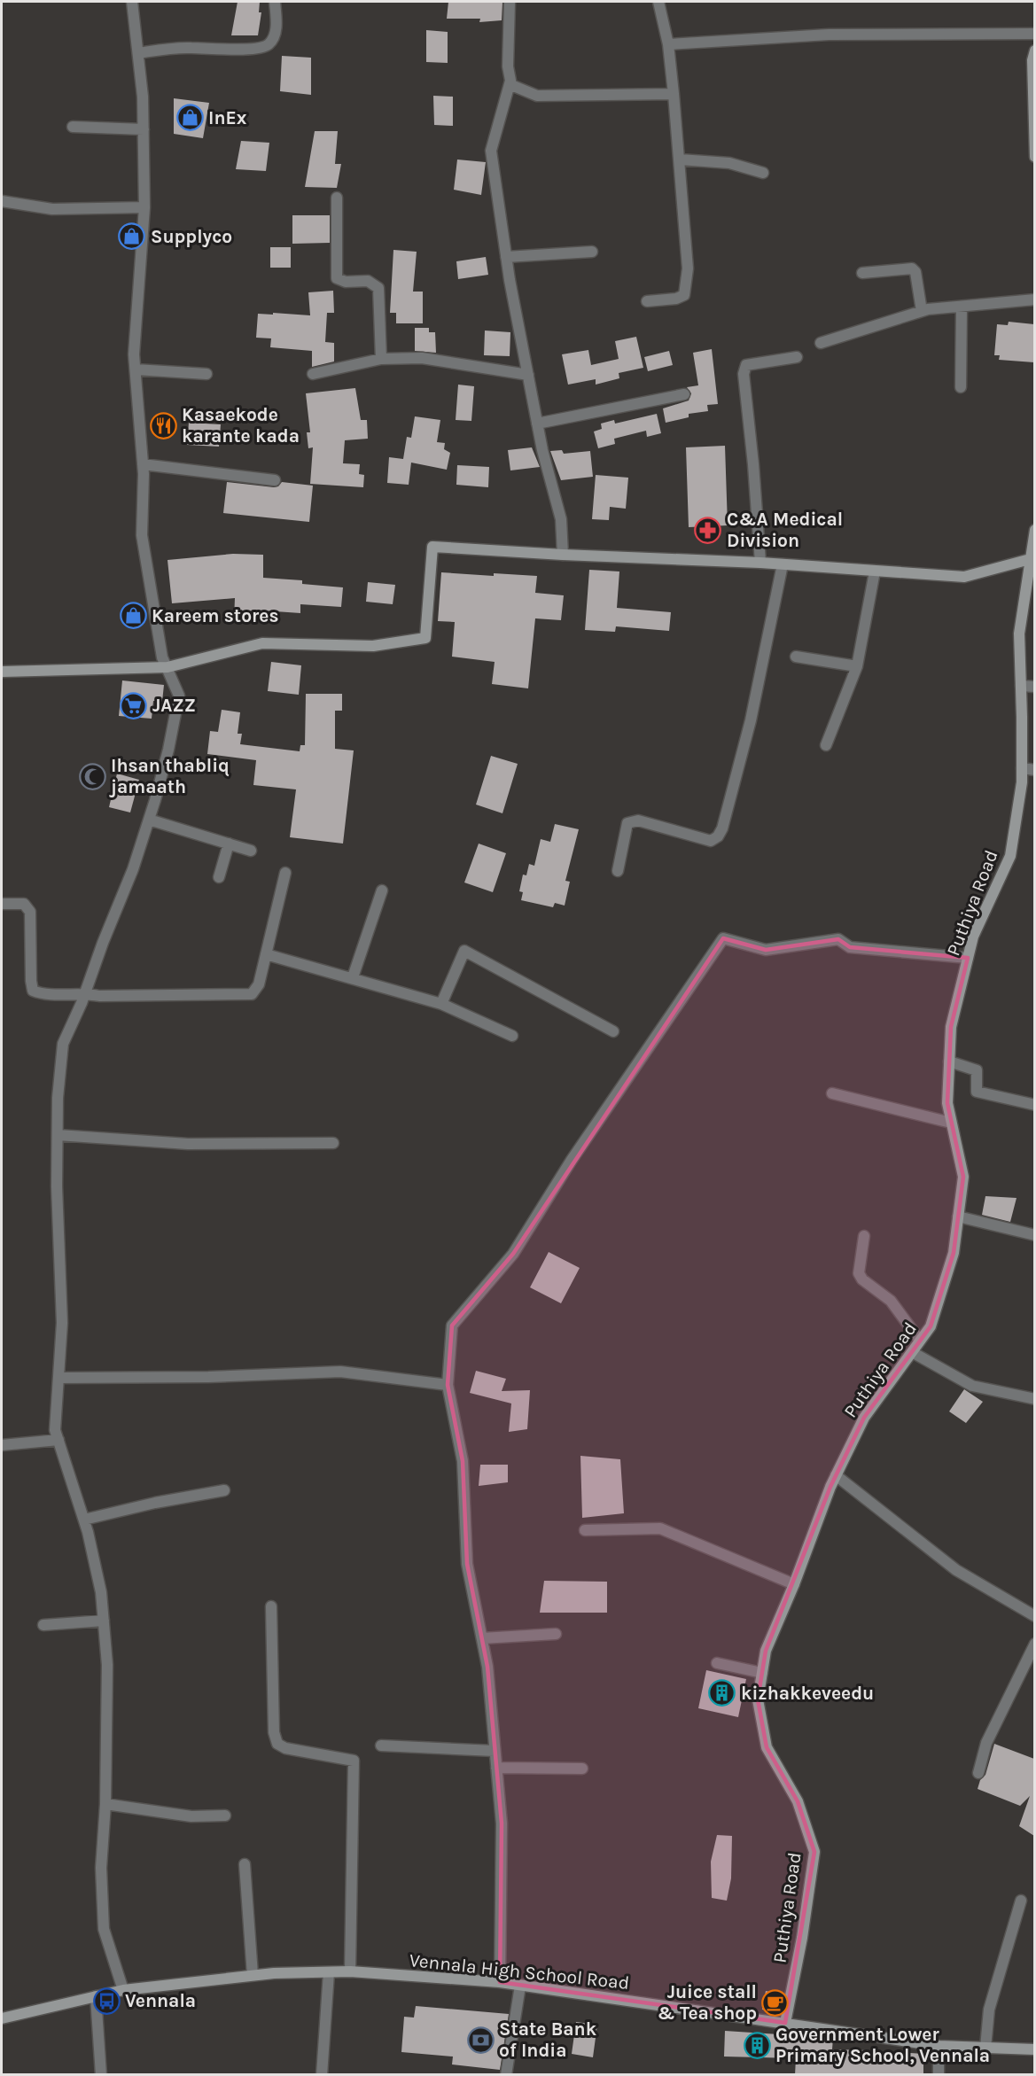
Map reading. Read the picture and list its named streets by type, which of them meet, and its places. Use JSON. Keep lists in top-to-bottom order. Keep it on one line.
{"streets":{"street":["Puthiya Road","Vennala High School Road"]},"crossings":[["Puthiya Road","Vennala High School Road"]],"places":{"shop":["InEx","Supplyco","Kareem stores"],"restaurant":["Kasaekode karante kada"],"pharmacy":["C&A Medical Division"],"supermarket":["JAZZ"],"mosque":["Ihsan thabliq jamaath"],"building":["kizhakkeveedu","Government Lower Primary School, Vennala"],"bus stop":["Vennala"],"cafe":["Juice stall & Tea shop"],"bank":["State Bank of India"]}}
